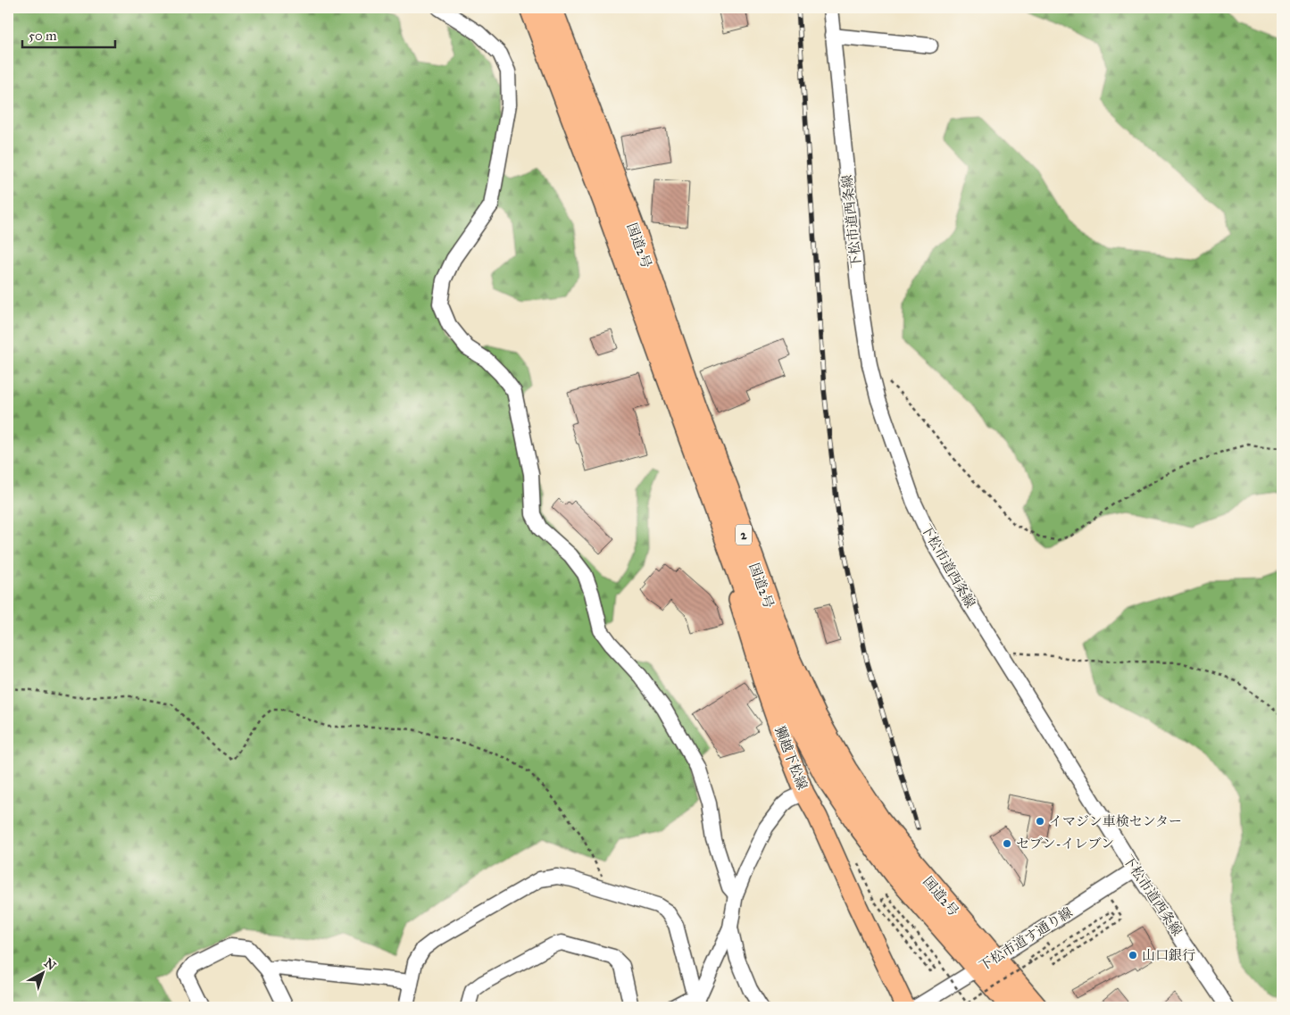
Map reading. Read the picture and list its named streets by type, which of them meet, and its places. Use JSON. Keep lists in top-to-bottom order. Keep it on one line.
{"streets":{"highway":["国道2号","2"],"main road":["獺越下松線"],"street":["下松市道西条線","下松市道す通り線"]},"crossings":[["下松市道西条線","下松市道す通り線"],["国道2号","獺越下松線"],["国道2号","下松市道す通り線"]],"places":["イマジン車検センター","セブン-イレブン","山口銀行"],"scale_bar":"50 m","north":"top right"}
